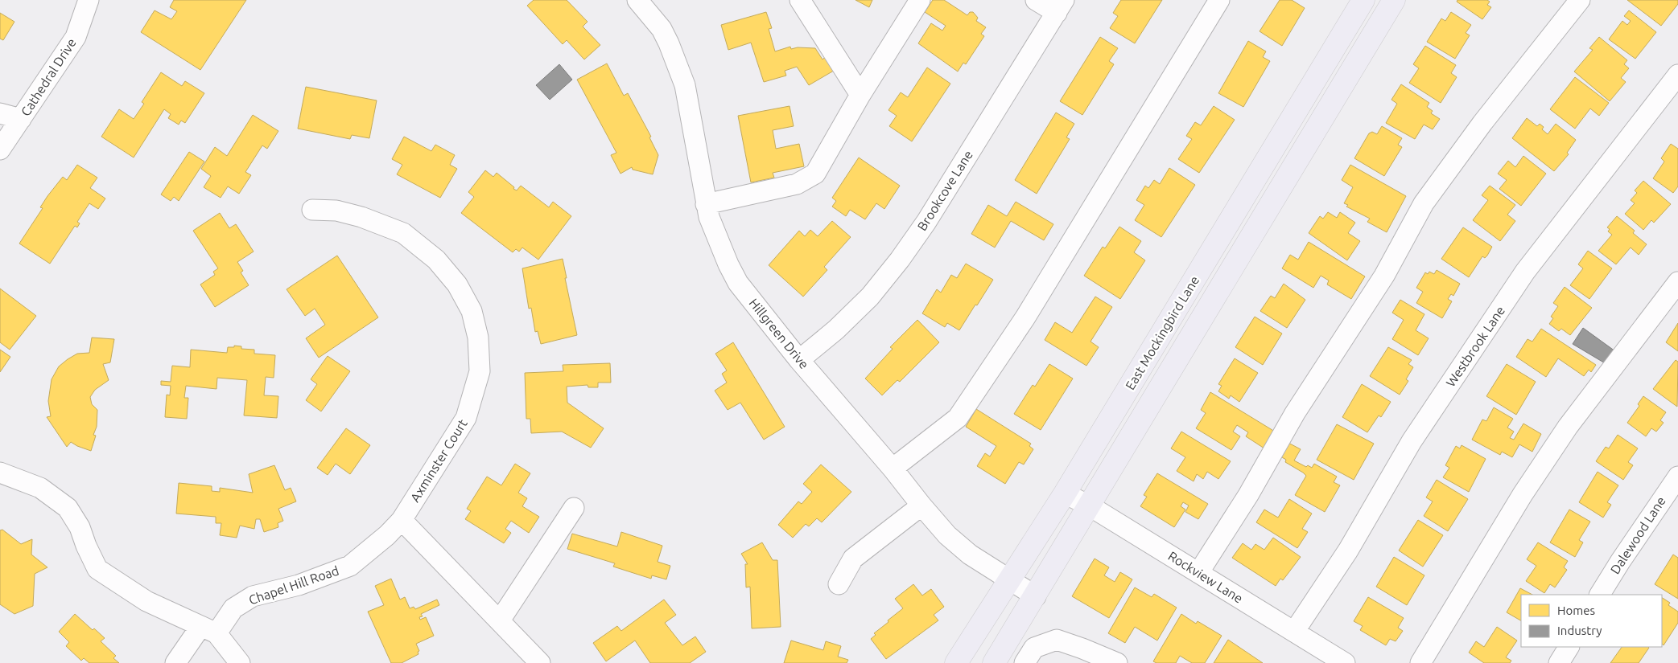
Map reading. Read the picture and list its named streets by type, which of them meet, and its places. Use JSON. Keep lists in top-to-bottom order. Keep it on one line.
{"streets":{"main road":["East Mockingbird Lane"],"street":["Cathedral Drive","Brookcove Lane","Hillgreen Drive","Westbrook Lane","Axminster Court","Dalewood Lane","Rockview Lane","Chapel Hill Road"]},"crossings":[["Brookcove Lane","Hillgreen Drive"],["East Mockingbird Lane","Hillgreen Drive"],["East Mockingbird Lane","Rockview Lane"],["Westbrook Lane","Rockview Lane"],["Axminster Court","Chapel Hill Road"]],"legend":["Homes","Industry"]}
